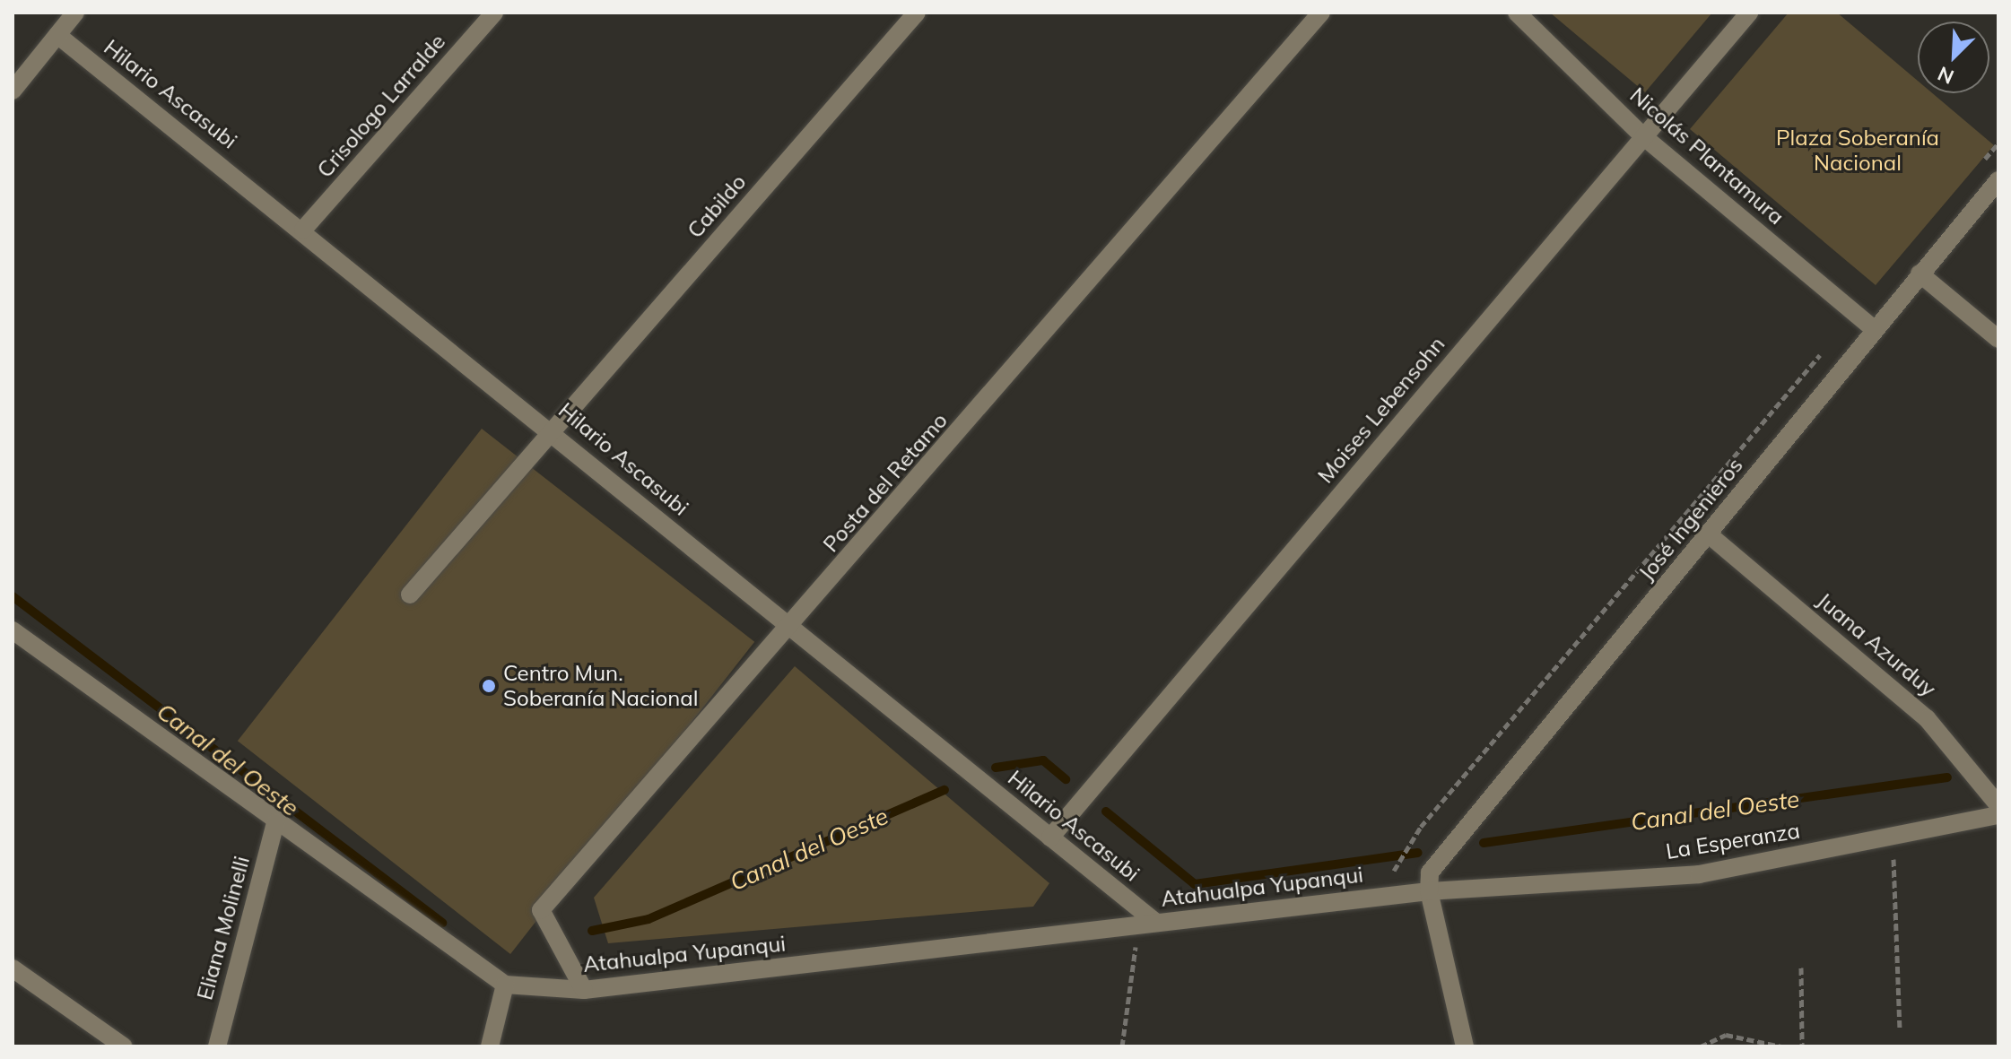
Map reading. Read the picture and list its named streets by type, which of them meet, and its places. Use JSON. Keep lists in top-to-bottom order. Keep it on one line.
{"streets":{"street":["Hilario Ascasubi","Crisologo Larralde","Nicolás Plantamura","Cabildo","Moises Lebensohn","Posta del Retamo","José Ingenieros","Juana Azurduy","La Esperanza","Atahualpa Yupanqui","Eliana Molinelli"]},"crossings":[["Hilario Ascasubi","Crisologo Larralde"],["Hilario Ascasubi","Cabildo"],["Hilario Ascasubi","Moises Lebensohn"],["Hilario Ascasubi","Posta del Retamo"],["Hilario Ascasubi","Atahualpa Yupanqui"],["Nicolás Plantamura","Moises Lebensohn"],["Nicolás Plantamura","José Ingenieros"],["Posta del Retamo","Atahualpa Yupanqui"],["José Ingenieros","Juana Azurduy"],["José Ingenieros","La Esperanza"],["José Ingenieros","Atahualpa Yupanqui"],["La Esperanza","Atahualpa Yupanqui"]],"water":["Canal del Oeste"],"parks":["Plaza Soberanía Nacional"],"places":["Centro Mun. Soberanía Nacional"],"north":"bottom left"}
